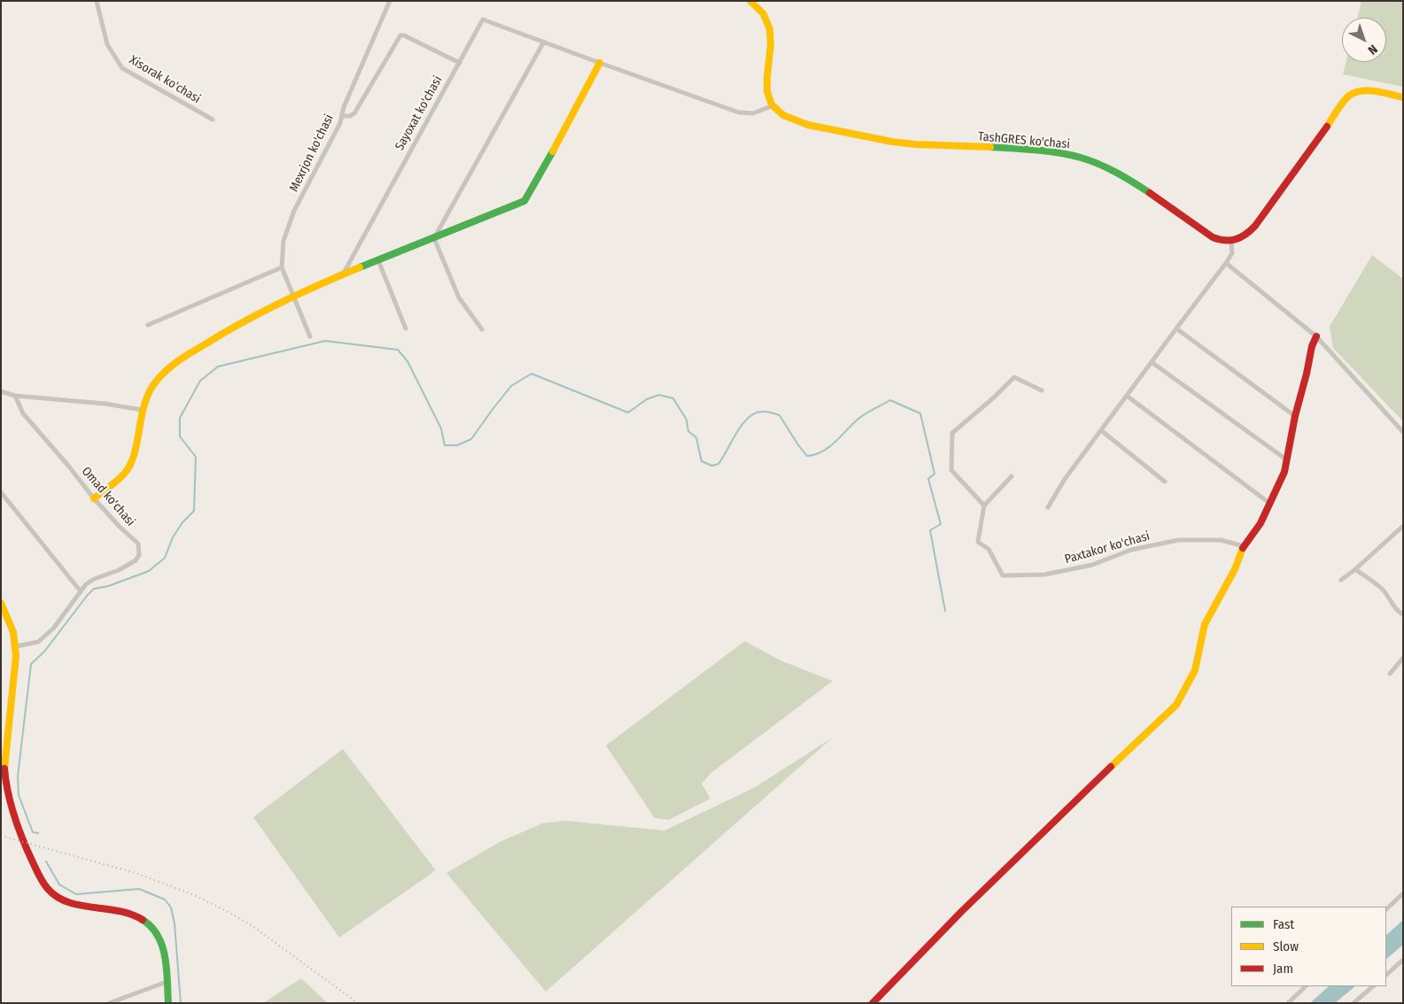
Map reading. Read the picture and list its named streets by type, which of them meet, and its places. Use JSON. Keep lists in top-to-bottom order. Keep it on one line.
{"streets":{"street":["Xisorak ko'chasi","Sayoxat ko'chasi","TashGRES ko'chasi","Mexrjon ko'chasi","Omad ko'chasi","Paxtakor ko'chasi"]},"crossings":[["Sayoxat ko'chasi","TashGRES ko'chasi"]],"legend":["Fast","Slow","Jam"],"north":"bottom right"}
